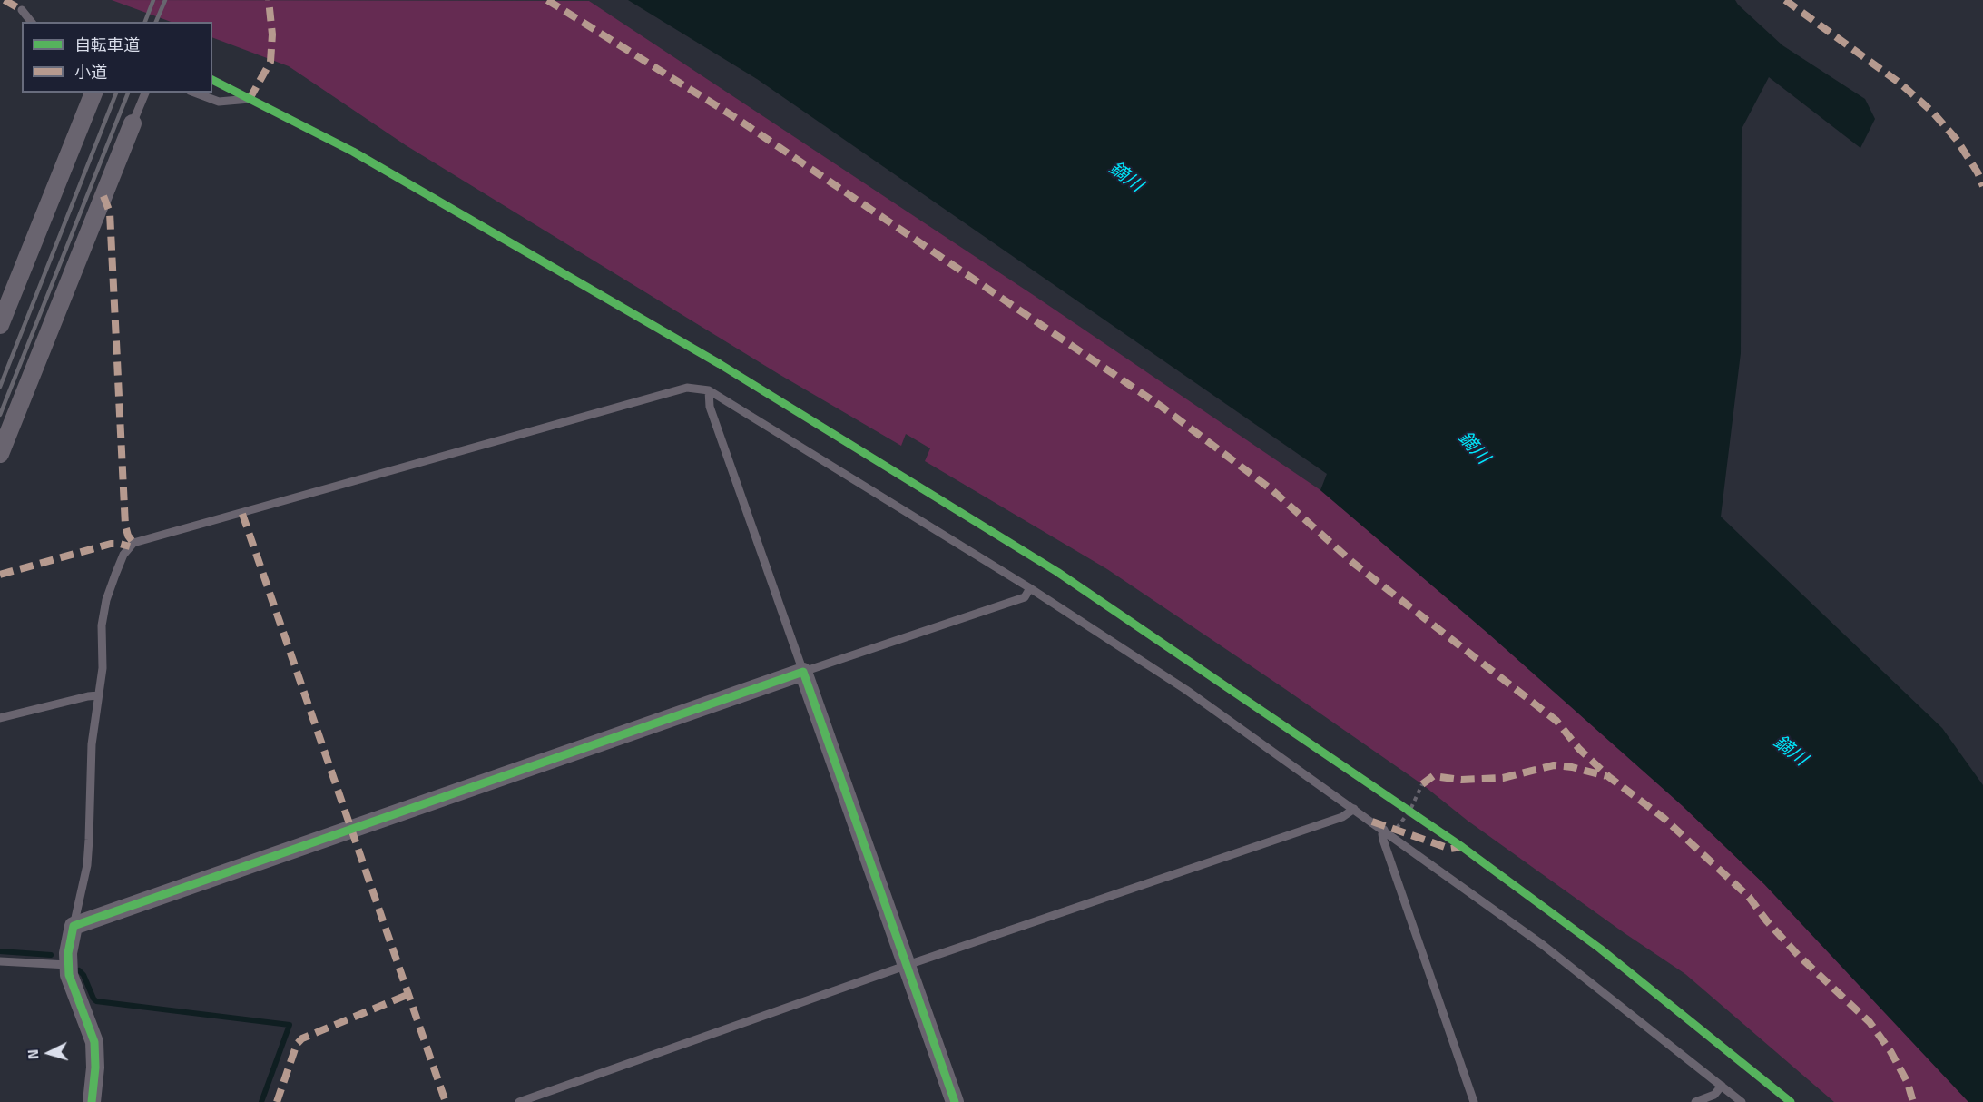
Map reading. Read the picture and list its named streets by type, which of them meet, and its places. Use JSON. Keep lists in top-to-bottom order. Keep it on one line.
{"water":["鏑川"],"legend":["自転車道","小道"],"north":"left"}
